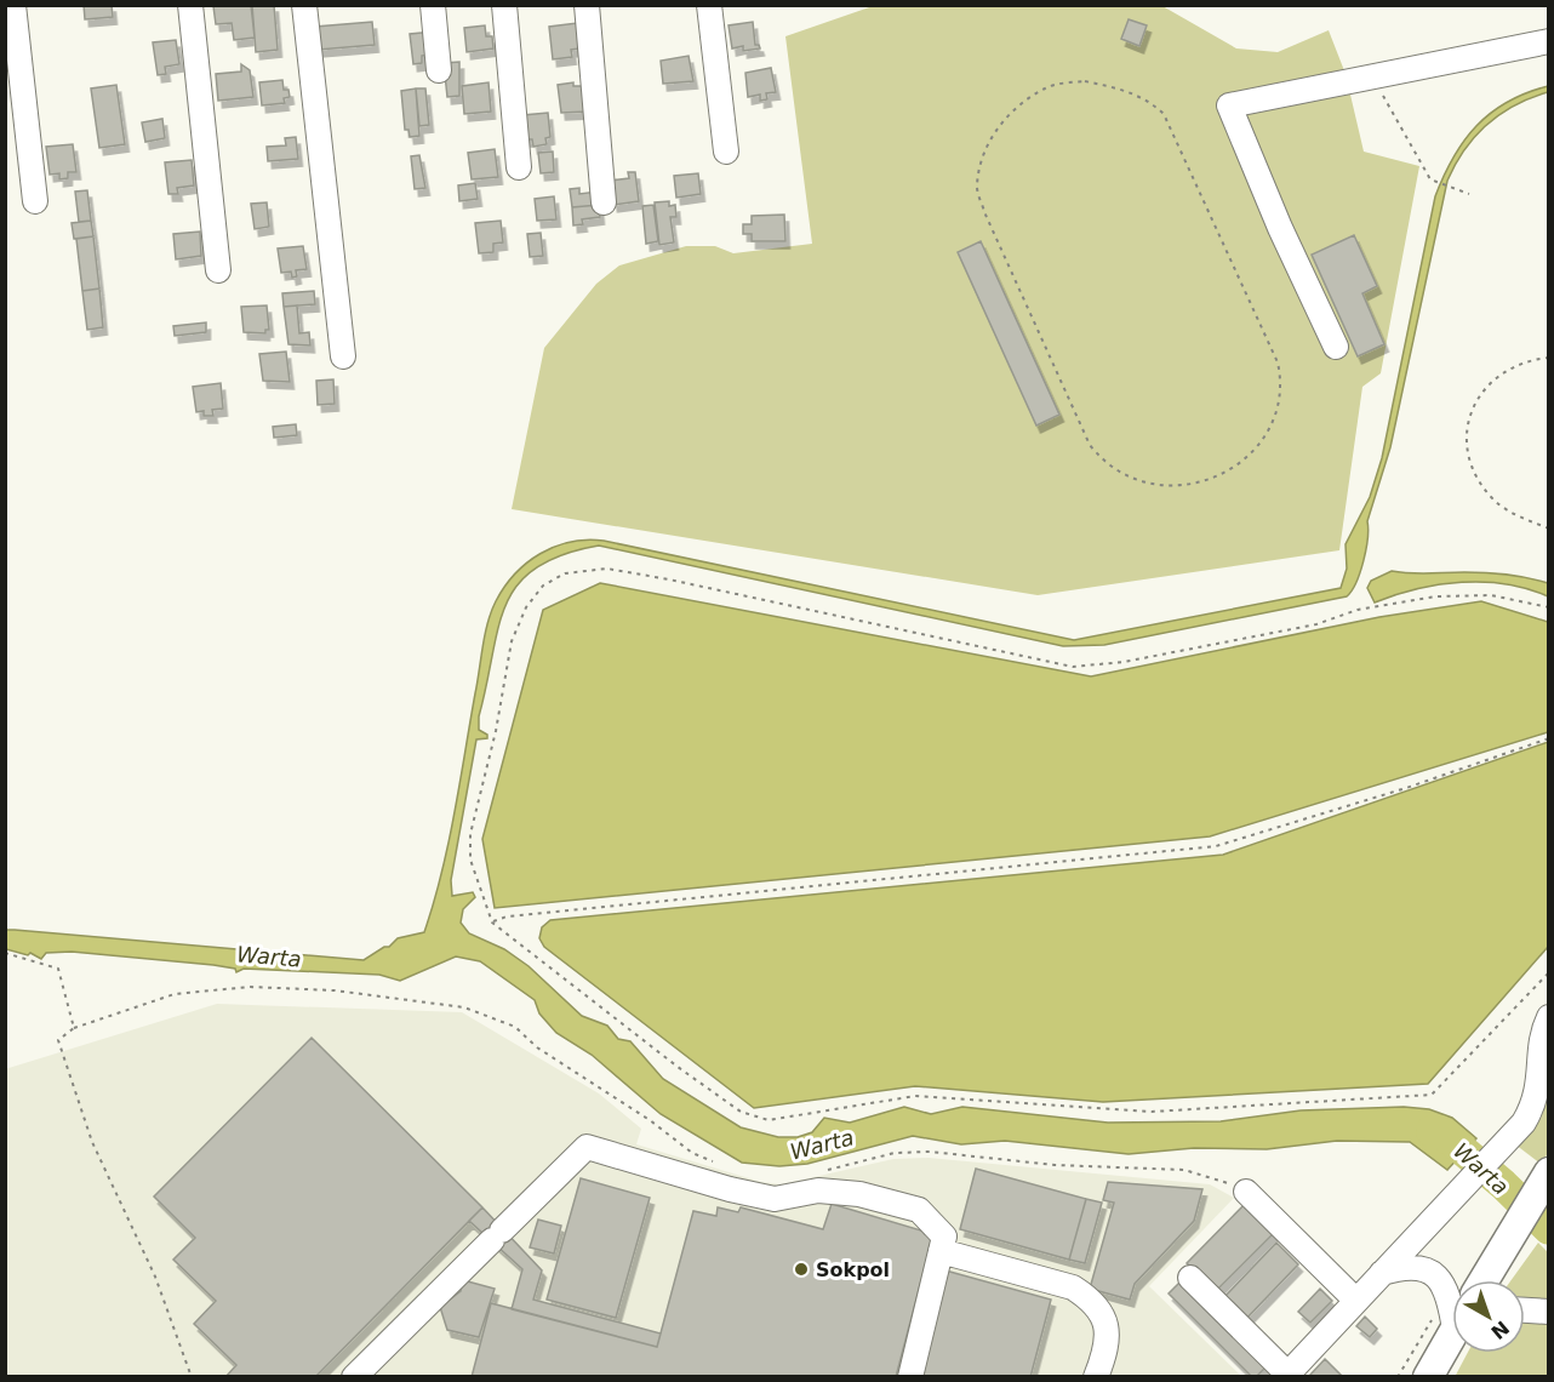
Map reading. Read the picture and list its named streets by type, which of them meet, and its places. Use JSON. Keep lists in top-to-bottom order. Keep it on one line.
{"water":["Warta"],"places":["Sokpol"],"north":"bottom right"}
